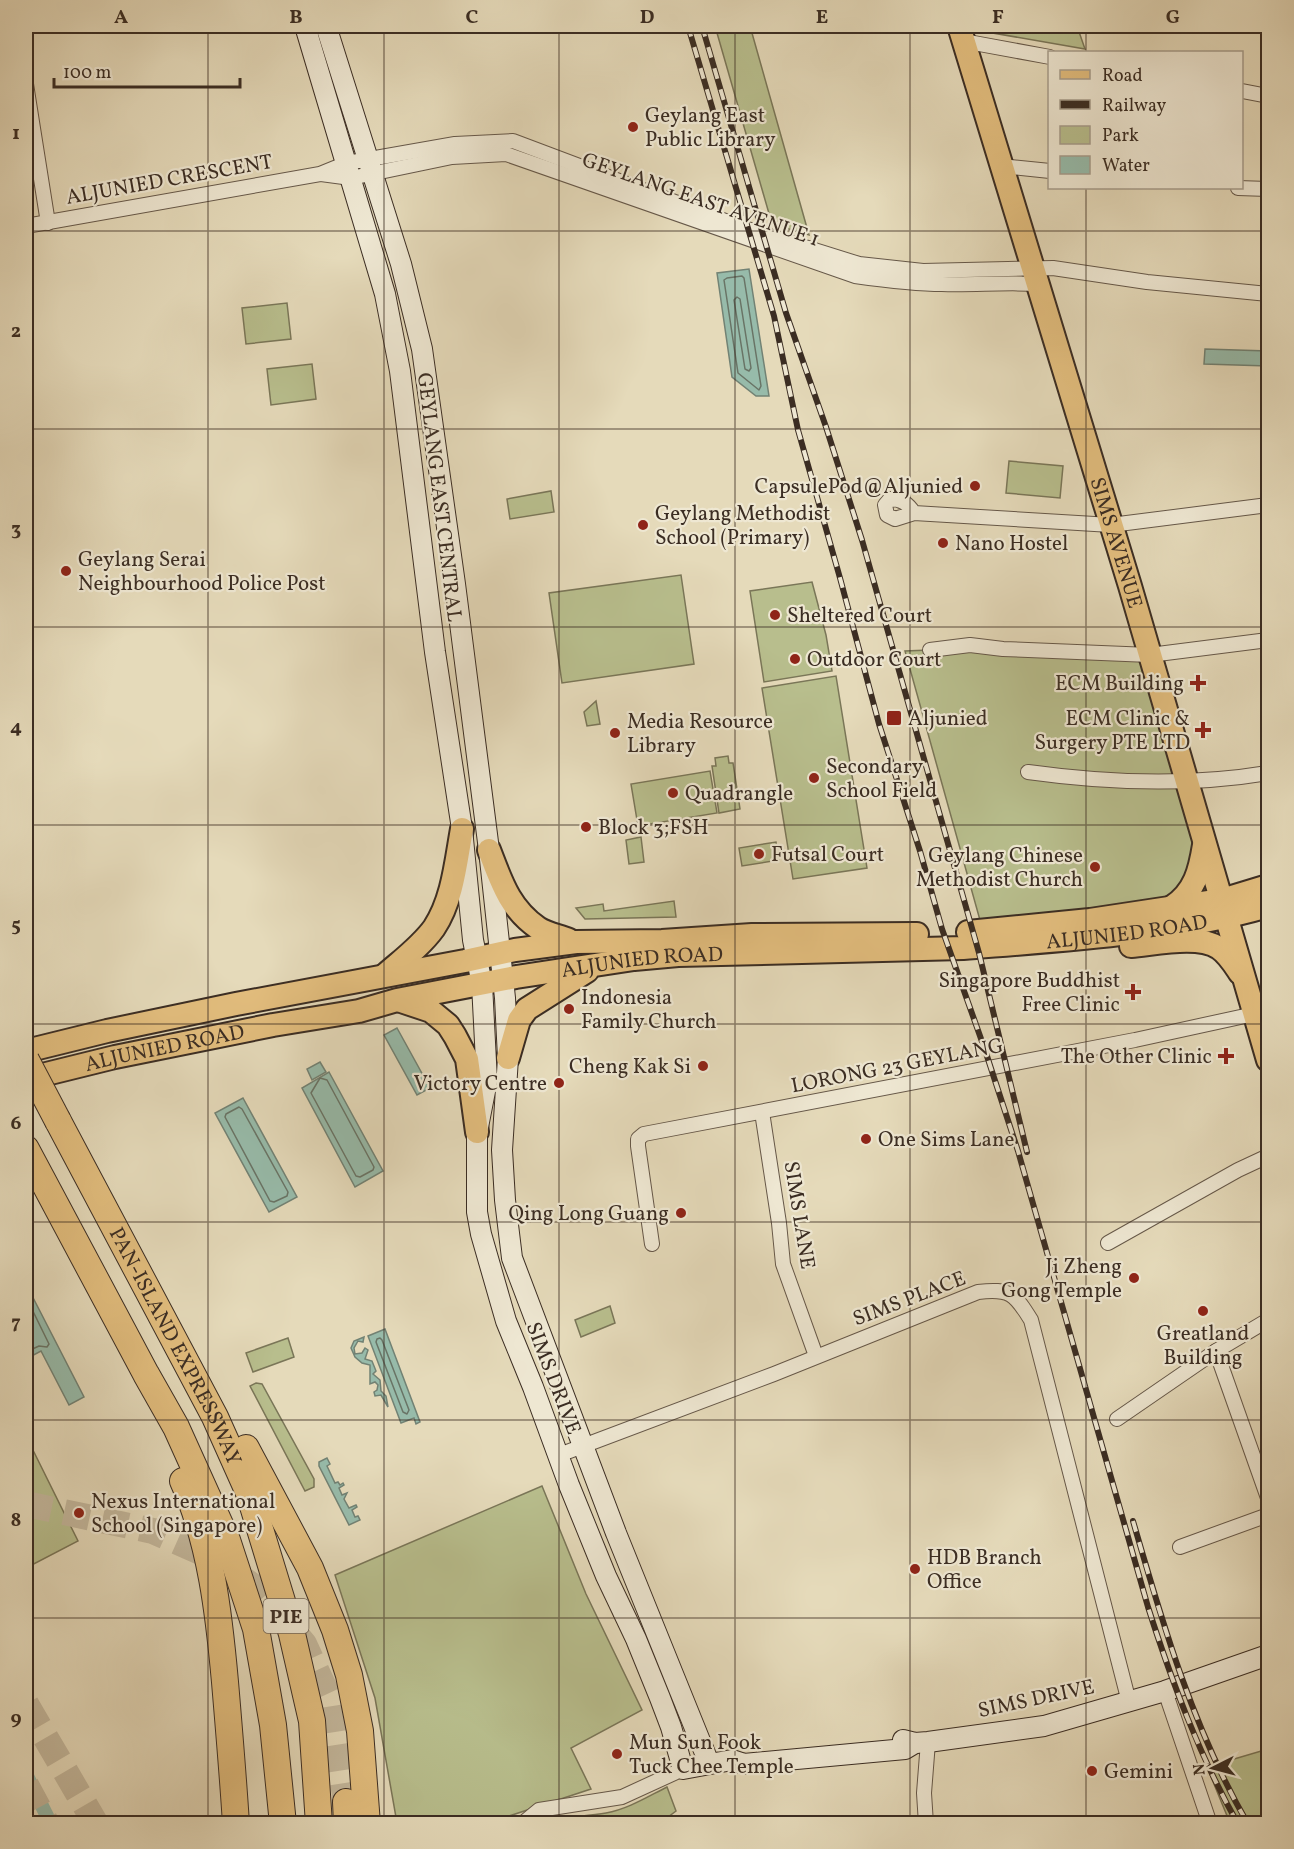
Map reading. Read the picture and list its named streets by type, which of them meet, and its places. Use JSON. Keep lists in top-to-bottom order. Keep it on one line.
{"streets":{"highway":["PAN-ISLAND EXPRESSWAY","PIE"],"main road":["SIMS AVENUE","ALJUNIED ROAD"],"street":["ALJUNIED CRESCENT","GEYLANG EAST AVENUE 1","GEYLANG EAST CENTRAL","LORONG 23 GEYLANG","SIMS LANE","SIMS PLACE","SIMS DRIVE"]},"crossings":[["ALJUNIED CRESCENT","GEYLANG EAST AVENUE 1"],["ALJUNIED CRESCENT","GEYLANG EAST CENTRAL"],["GEYLANG EAST AVENUE 1","GEYLANG EAST CENTRAL"],["GEYLANG EAST AVENUE 1","SIMS AVENUE"],["GEYLANG EAST CENTRAL","ALJUNIED ROAD"],["GEYLANG EAST CENTRAL","SIMS DRIVE"],["SIMS AVENUE","ALJUNIED ROAD"],["SIMS AVENUE","LORONG 23 GEYLANG"],["ALJUNIED ROAD","SIMS DRIVE"],["LORONG 23 GEYLANG","SIMS LANE"],["SIMS LANE","SIMS PLACE"],["SIMS PLACE","SIMS DRIVE"]],"places":{"other":["Geylang East Public Library","CapsulePod@Aljunied","Geylang Methodist School (Primary)","Nano Hostel","Geylang Serai Neighbourhood Police Post","Sheltered Court","Outdoor Court","Media Resource Library","Secondary School Field","Quadrangle","Block 3;FSH","Futsal Court","Geylang Chinese Methodist Church","Indonesia Family Church","Cheng Kak Si","Victory Centre","One Sims Lane","Qing Long Guang","Ji Zheng Gong Temple","Greatland Building","Nexus International School (Singapore)","HDB Branch Office","Mun Sun Fook Tuck Chee Temple","Gemini"],"health":["ECM Building","ECM Clinic & Surgery PTE LTD","Singapore Buddhist Free Clinic","The Other Clinic"],"transit":["Aljunied"]},"legend":["Road","Railway","Park","Water"],"scale_bar":"100 m","north":"left","grid":{"columns":["A","B","C","D","E","F","G"],"rows":["1","2","3","4","5","6","7","8","9"]}}
